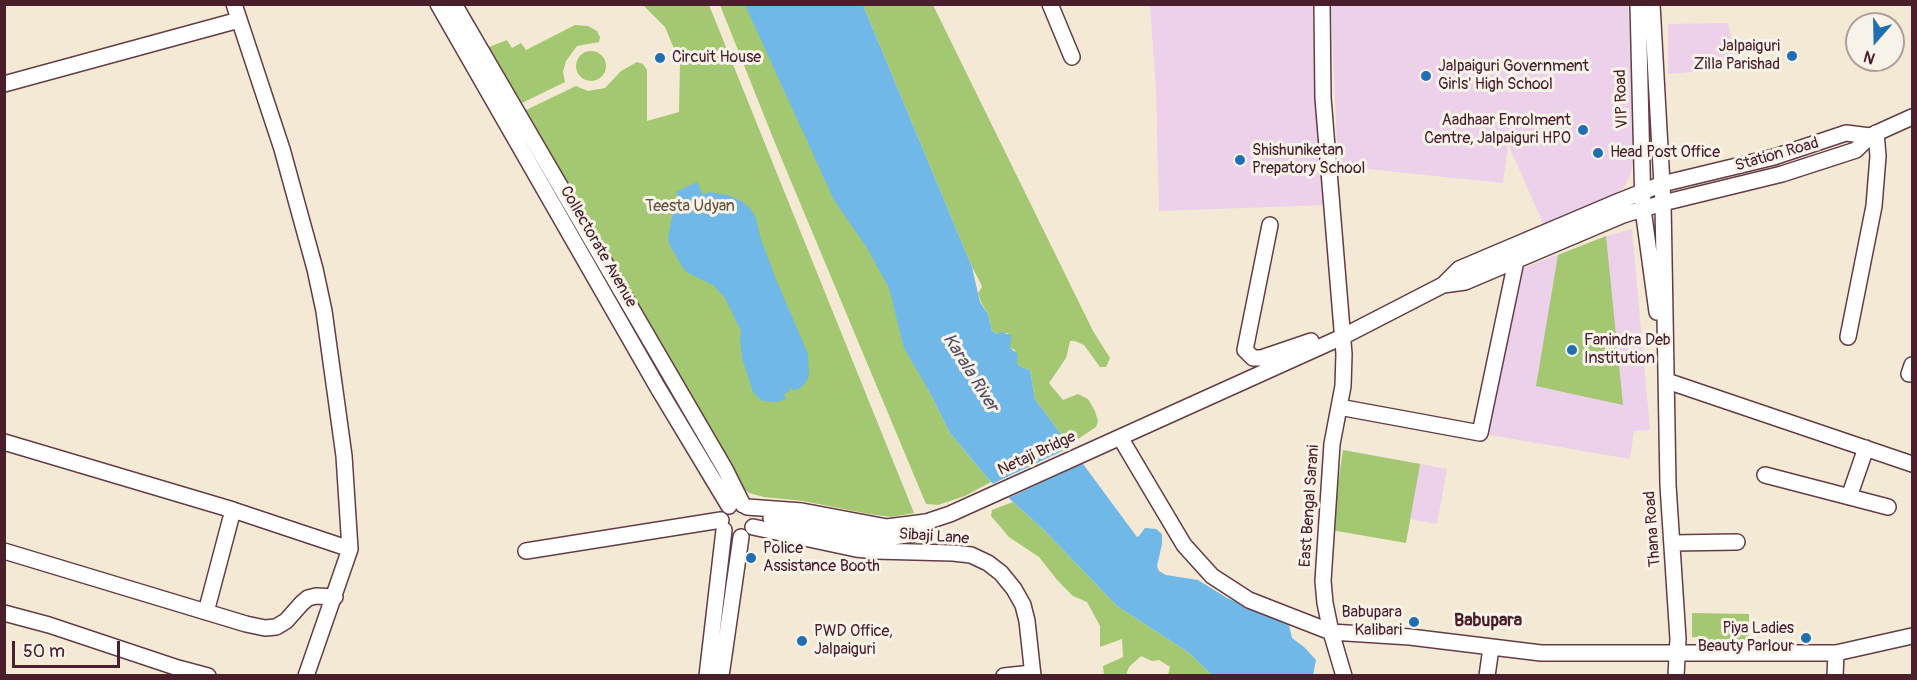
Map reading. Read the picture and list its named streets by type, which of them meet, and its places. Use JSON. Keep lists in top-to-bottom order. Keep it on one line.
{"streets":{"street":["VIP Road","Station Road","Collectorate Avenue","Netaji Bridge","East Bengal Sarani","Thana Road","Sibaji Lane"]},"crossings":[["VIP Road","Station Road"],["Station Road","Thana Road"],["Collectorate Avenue","Sibaji Lane"],["Netaji Bridge","East Bengal Sarani"]],"districts":["Babupara"],"water":["Karala River"],"parks":["Teesta Udyan"],"places":["Jalpaiguri Zilla Parishad","Circuit House","Jalpaiguri Government Girls' High School","Aadhaar Enrolment Centre, Jalpaiguri HPO","Head Post Office","Shishuniketan Prepatory School","Fanindra Deb Institution","Police Assistance Booth","Babupara Kalibari","Piya Ladies Beauty Parlour","PWD Office, Jalpaiguri"],"scale_bar":"50 m","north":"bottom"}
